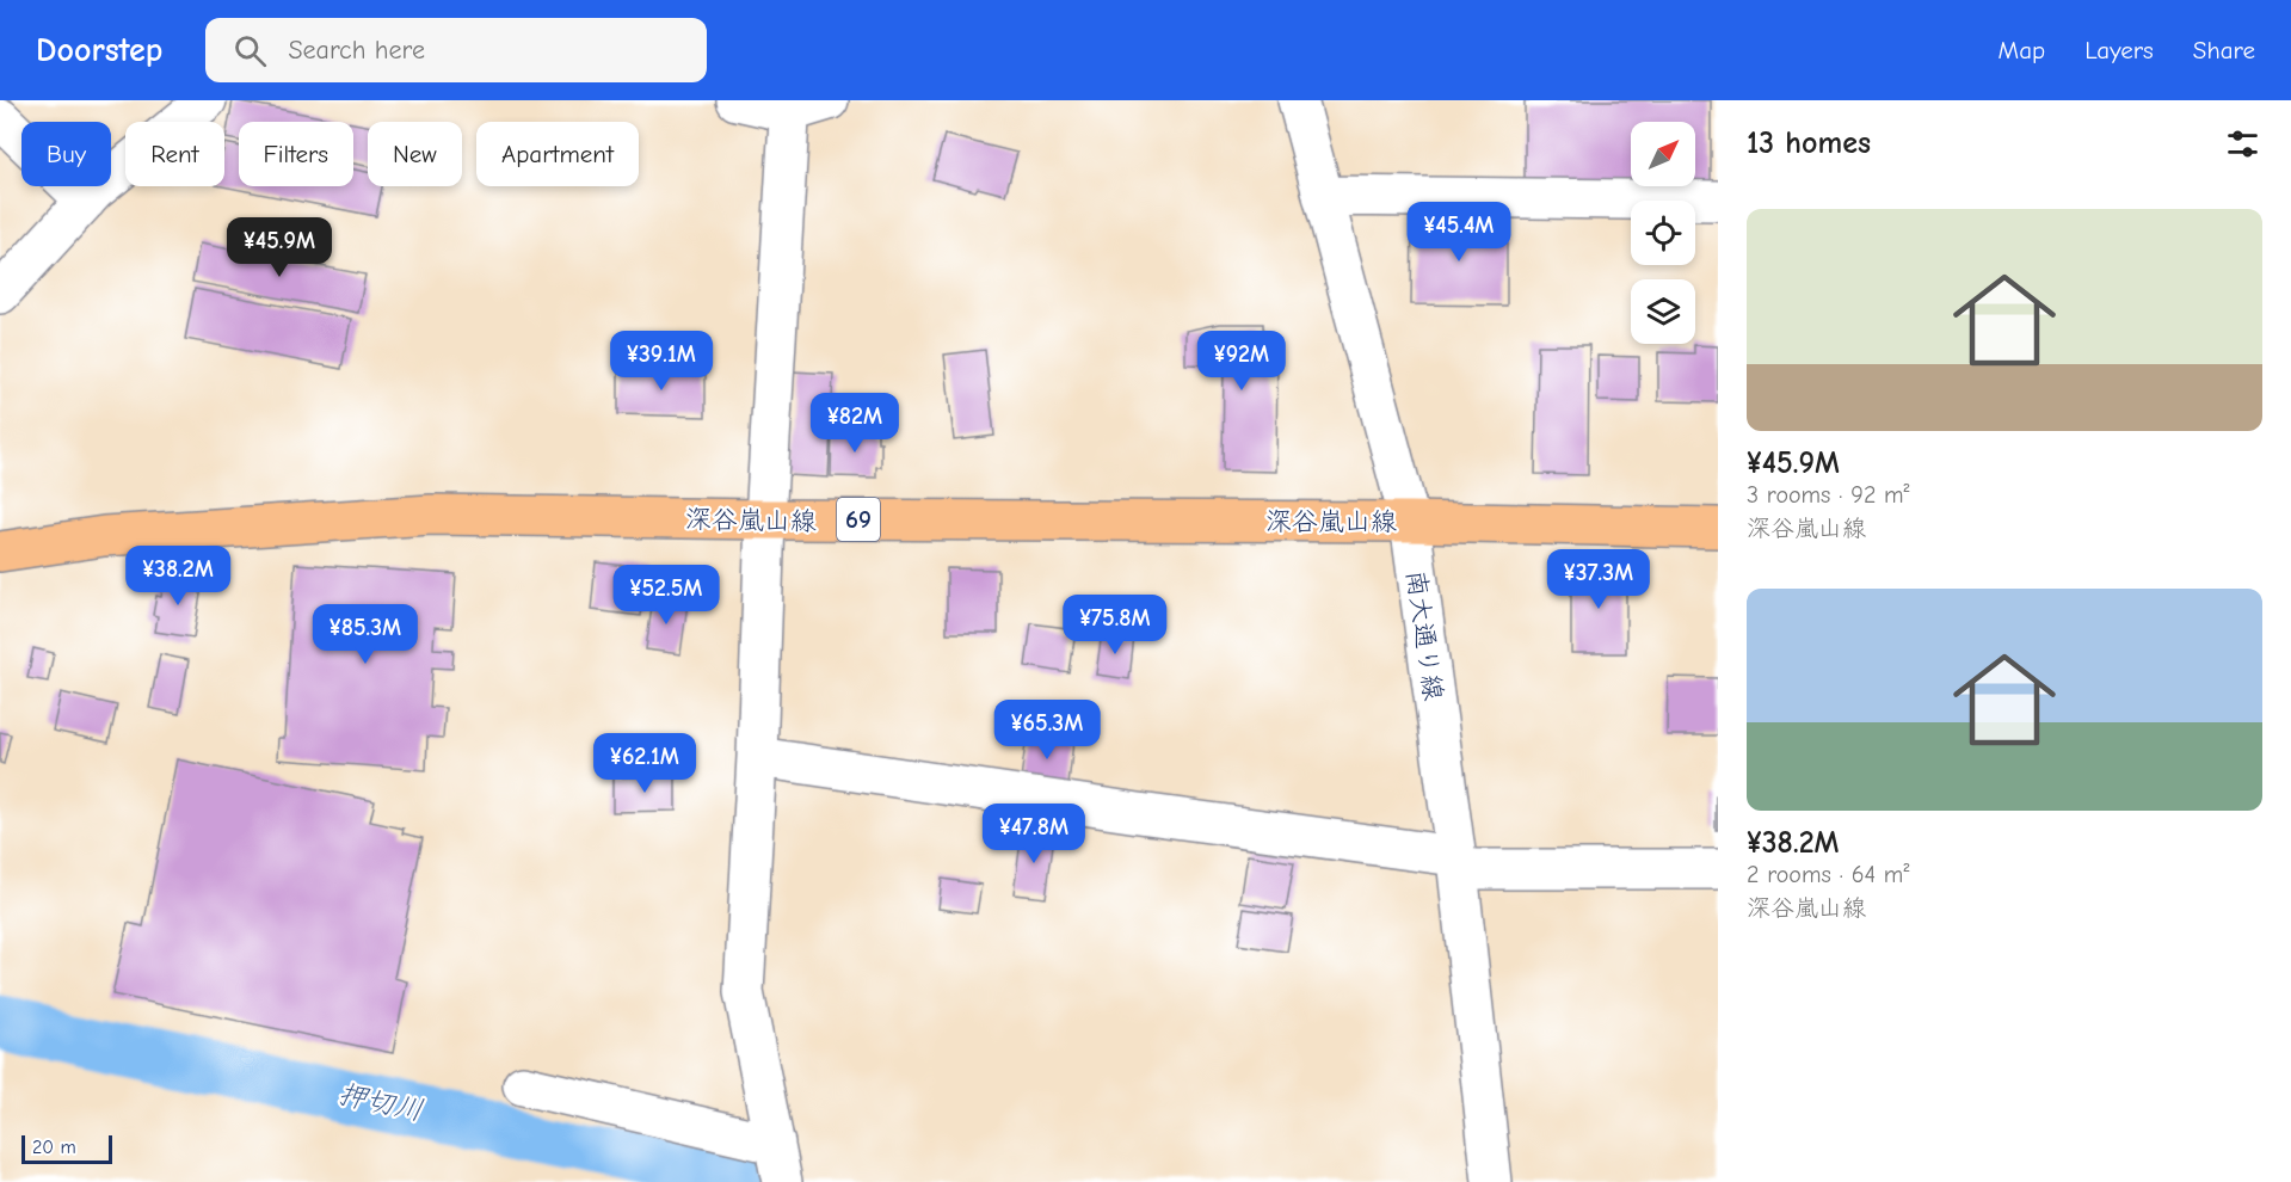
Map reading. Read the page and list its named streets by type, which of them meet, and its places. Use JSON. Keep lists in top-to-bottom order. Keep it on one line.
{"streets":{"main road":["深谷嵐山線","69"],"street":["南大通り線"]},"crossings":[["深谷嵐山線","南大通り線"]],"water":["押切川"],"scale_bar":"20 m","north":"top right","page":{"header":"Doorstep","search":"Search here","nav":["Map","Layers","Share"],"heading":"13 homes","chip":["Buy","Rent","Filters","New","Apartment"],"list":[{"name":"¥45.9M","note":"3 rooms · 92 m² · 深谷嵐山線"},{"name":"¥38.2M","note":"2 rooms · 64 m² · 深谷嵐山線"}],"price":["¥45.4M","¥45.9M","¥39.1M","¥92M","¥82M","¥38.2M","¥37.3M","¥52.5M","¥75.8M","¥85.3M","¥65.3M","¥62.1M","¥47.8M"],"scale":"20 m"}}
